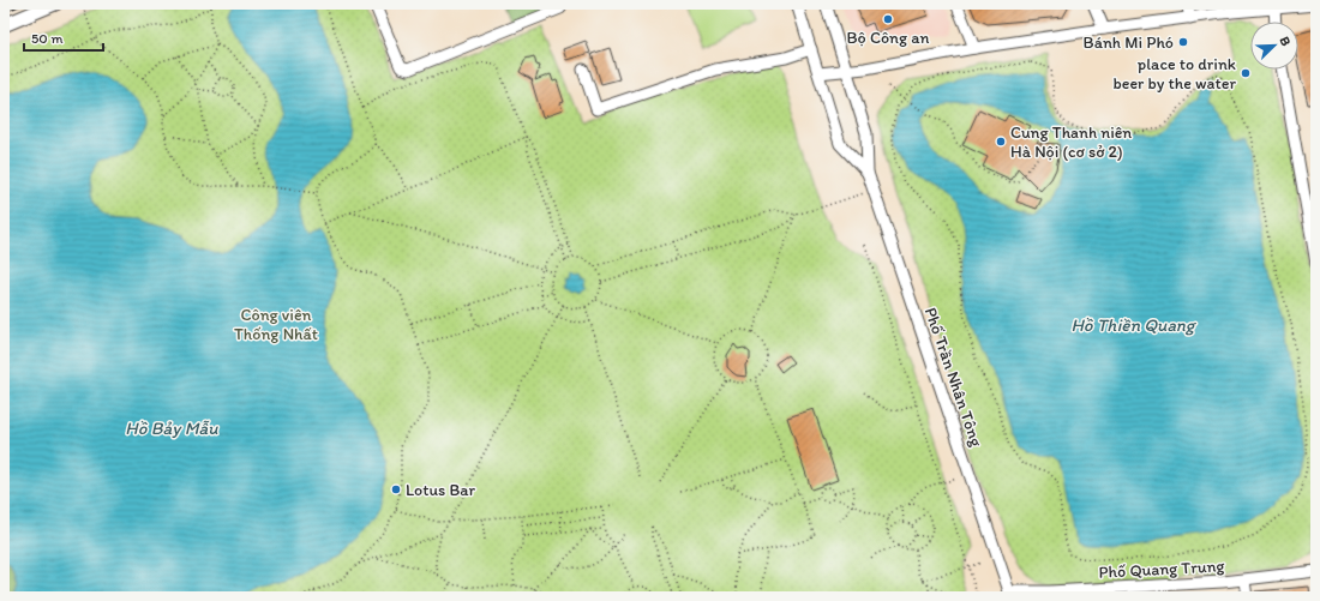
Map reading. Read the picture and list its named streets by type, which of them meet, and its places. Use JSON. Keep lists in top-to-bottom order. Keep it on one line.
{"streets":{"street":["Phố Trần Nhân Tông","Phố Quang Trung"]},"crossings":[["Phố Trần Nhân Tông","Phố Quang Trung"]],"water":["Hồ Thiền Quang","Hồ Bảy Mẫu"],"parks":["Công viên Thống Nhất"],"places":["Bộ Công an","Bánh Mi Phó","place to drink beer by the water","Cung Thanh niên Hà Nội (cơ sở 2)","Lotus Bar"],"scale_bar":"50 m","north":"top right"}
